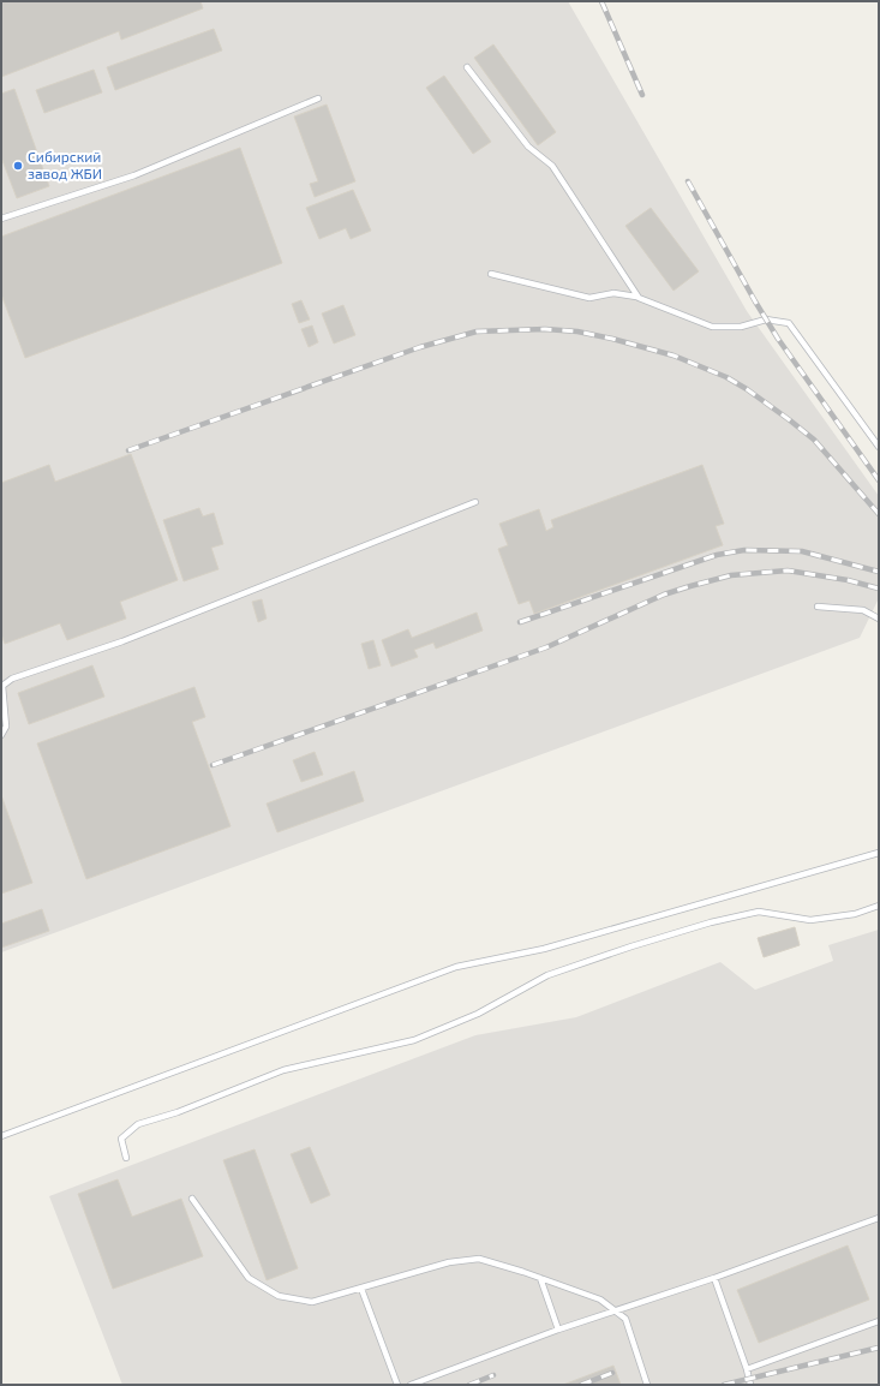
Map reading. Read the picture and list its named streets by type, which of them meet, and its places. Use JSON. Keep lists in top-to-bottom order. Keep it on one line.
{"places":["Сибирский завод ЖБИ"]}
